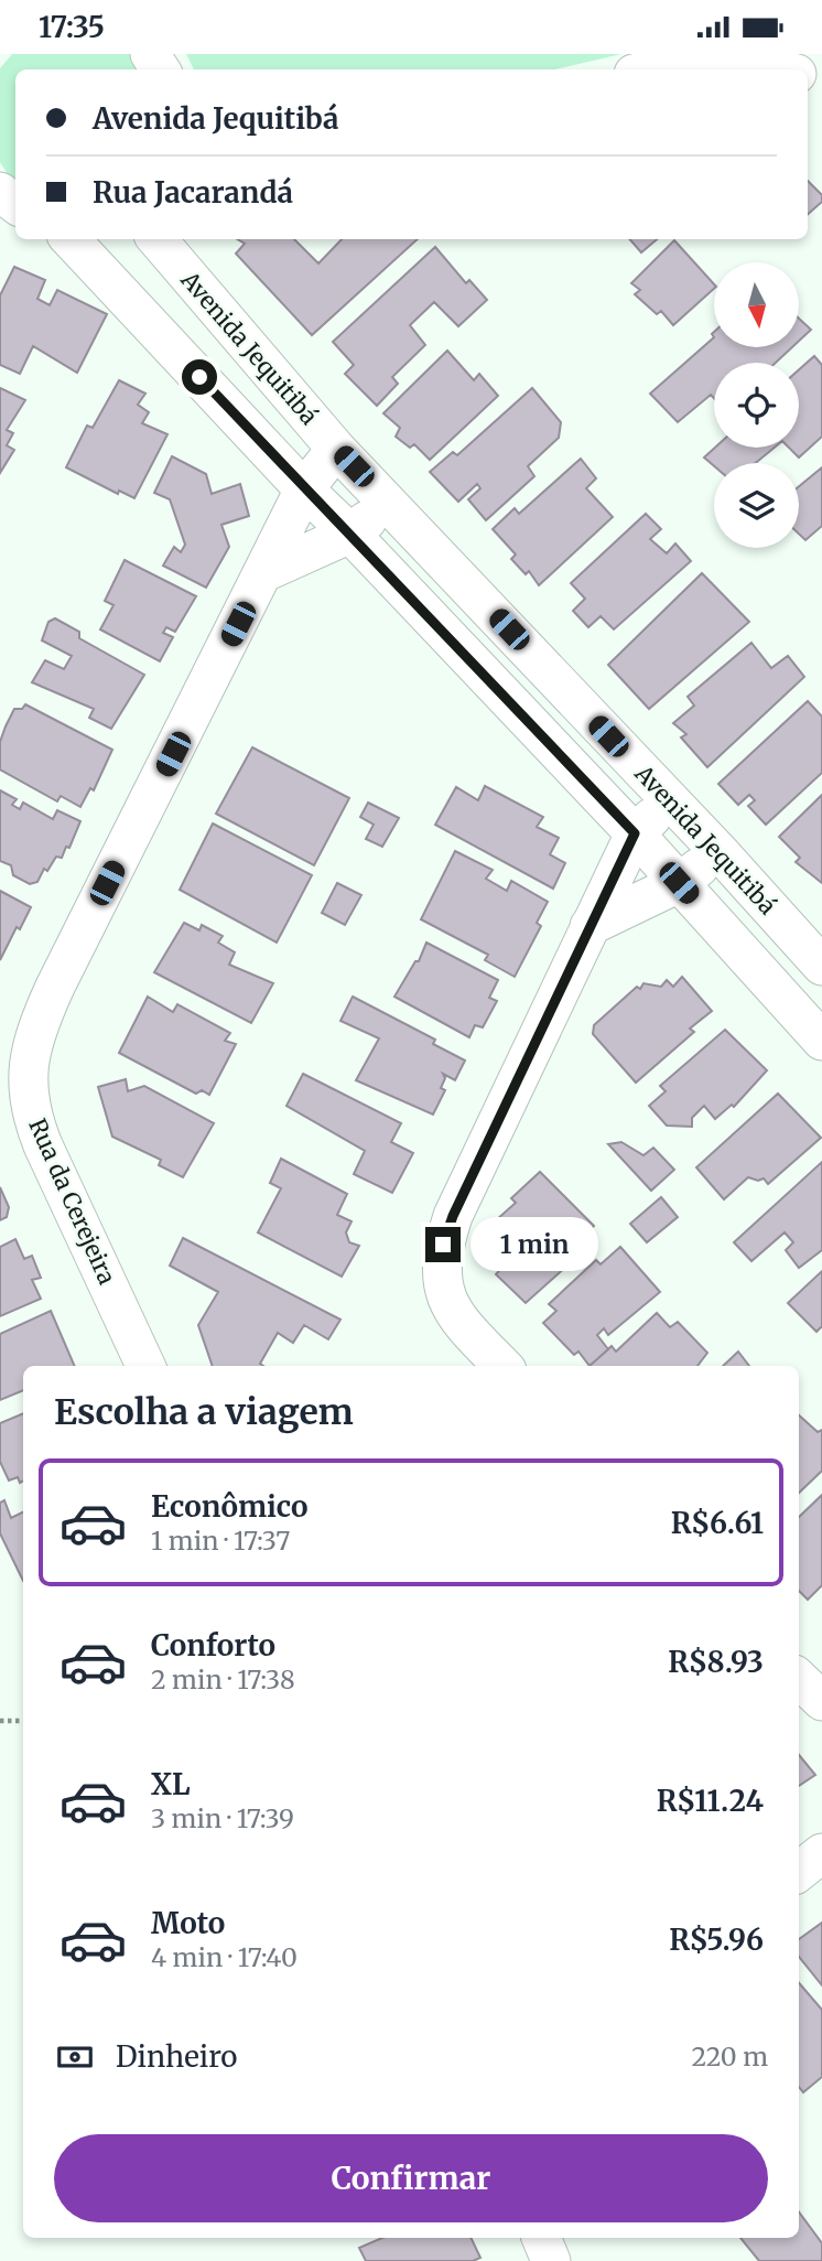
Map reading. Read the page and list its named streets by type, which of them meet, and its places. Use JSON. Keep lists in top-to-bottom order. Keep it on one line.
{"streets":{"street":["Avenida Jequitibá","Rua da Cerejeira"]},"crossings":[["Avenida Jequitibá","Rua da Cerejeira"]],"north":"bottom","page":{"status":"17:35","banner":["Avenida Jequitibá","Rua Jacarandá"],"bubble":"1 min","heading":"Escolha a viagem","list":[{"name":"Econômico","note":"1 min · 17:37","value":"R$6.61"},{"name":"Conforto","note":"2 min · 17:38","value":"R$8.93"},{"name":"XL","note":"3 min · 17:39","value":"R$11.24"},{"name":"Moto","note":"4 min · 17:40","value":"R$5.96"}],"pay":["Dinheiro","220 m"],"buttons":"Confirmar"}}
